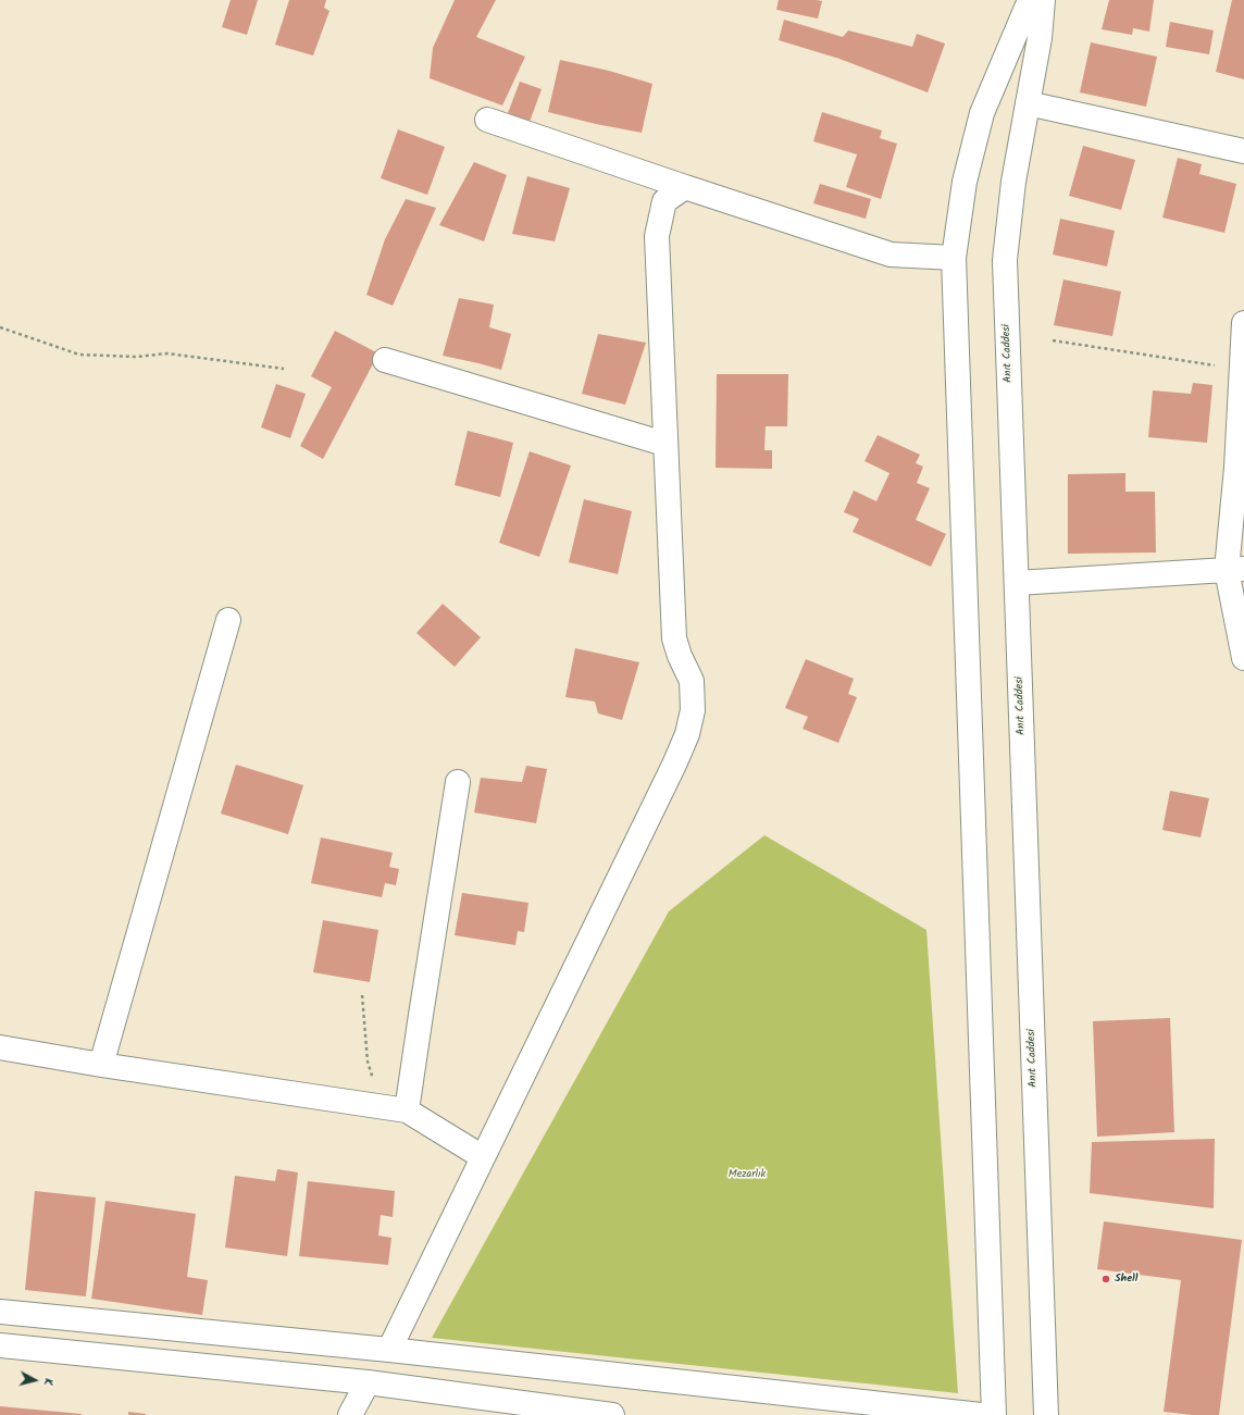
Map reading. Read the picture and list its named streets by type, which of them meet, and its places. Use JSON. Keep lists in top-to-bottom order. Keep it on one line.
{"streets":{"main road":["Anıt Caddesi"]},"parks":["Mezarlık"],"places":["Shell"],"north":"right"}
